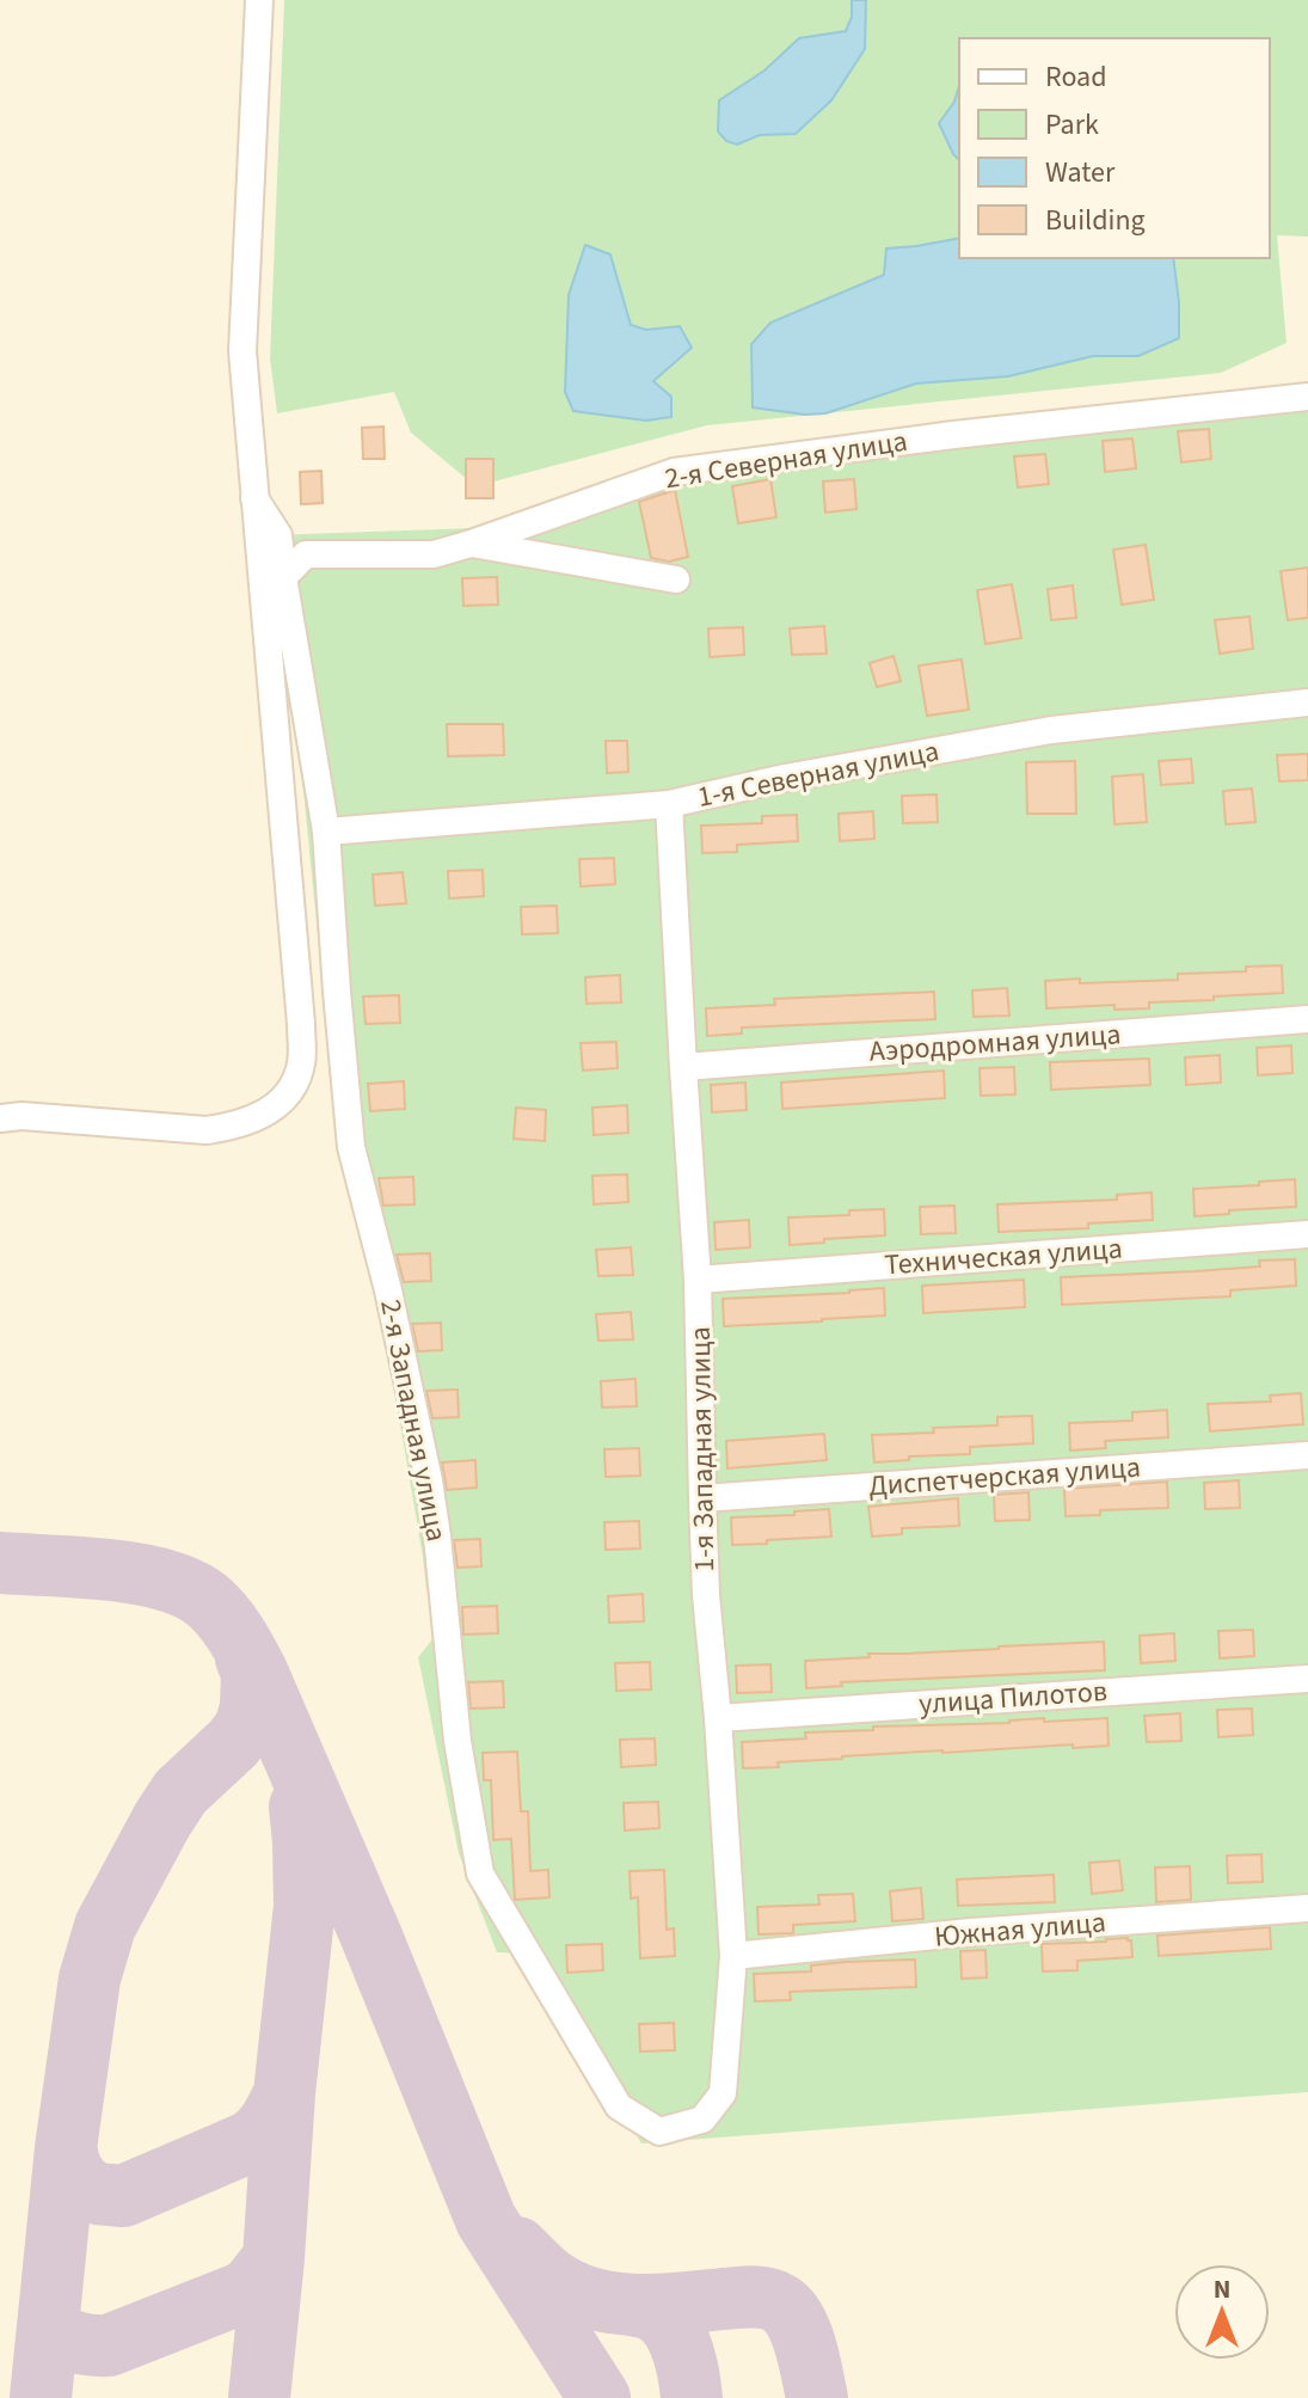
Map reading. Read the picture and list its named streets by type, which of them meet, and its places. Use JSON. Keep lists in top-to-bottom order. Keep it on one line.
{"streets":{"street":["2-я Северная улица","1-я Северная улица","Аэродромная улица","Техническая улица","2-я Западная улица","1-я Западная улица","Диспетчерская улица","улица Пилотов","Южная улица"]},"crossings":[["2-я Северная улица","2-я Западная улица"],["1-я Северная улица","2-я Западная улица"],["1-я Северная улица","1-я Западная улица"],["Аэродромная улица","1-я Западная улица"],["Техническая улица","1-я Западная улица"],["2-я Западная улица","1-я Западная улица"],["1-я Западная улица","Диспетчерская улица"],["1-я Западная улица","улица Пилотов"],["1-я Западная улица","Южная улица"]],"legend":["Road","Park","Water","Building"],"north":"top"}
